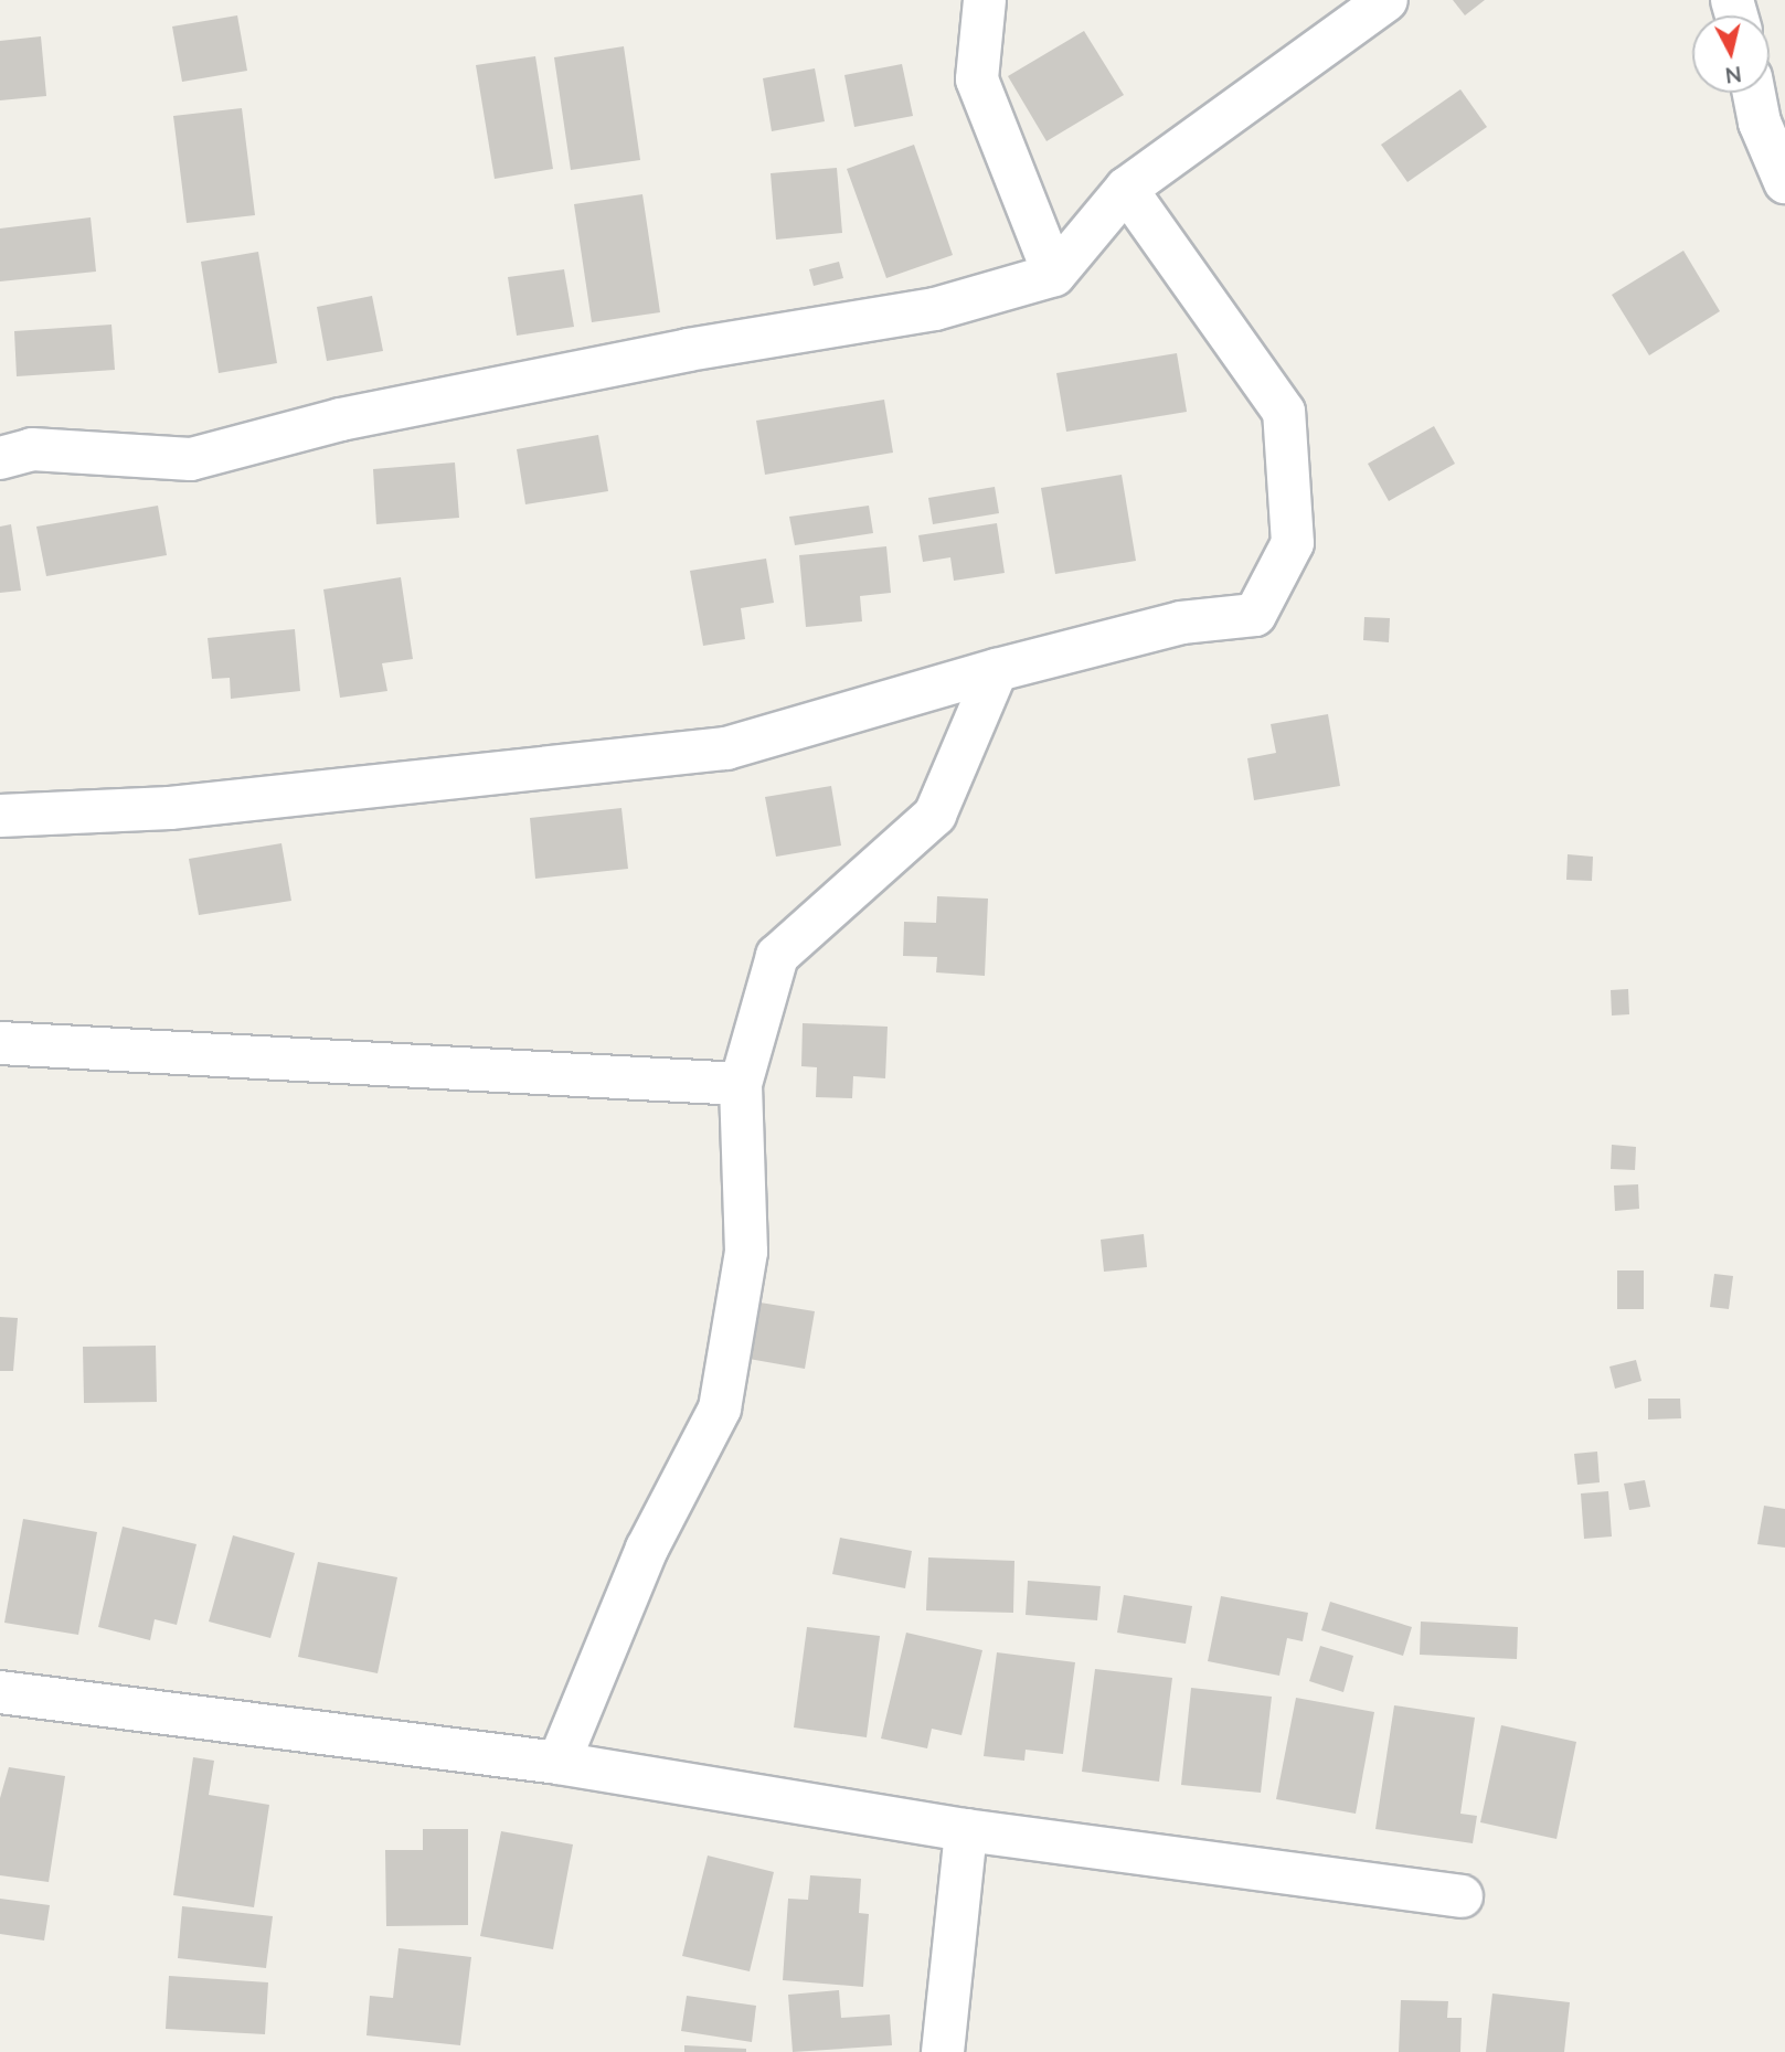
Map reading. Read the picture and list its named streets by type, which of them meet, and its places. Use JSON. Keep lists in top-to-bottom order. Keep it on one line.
{"north":"bottom"}
